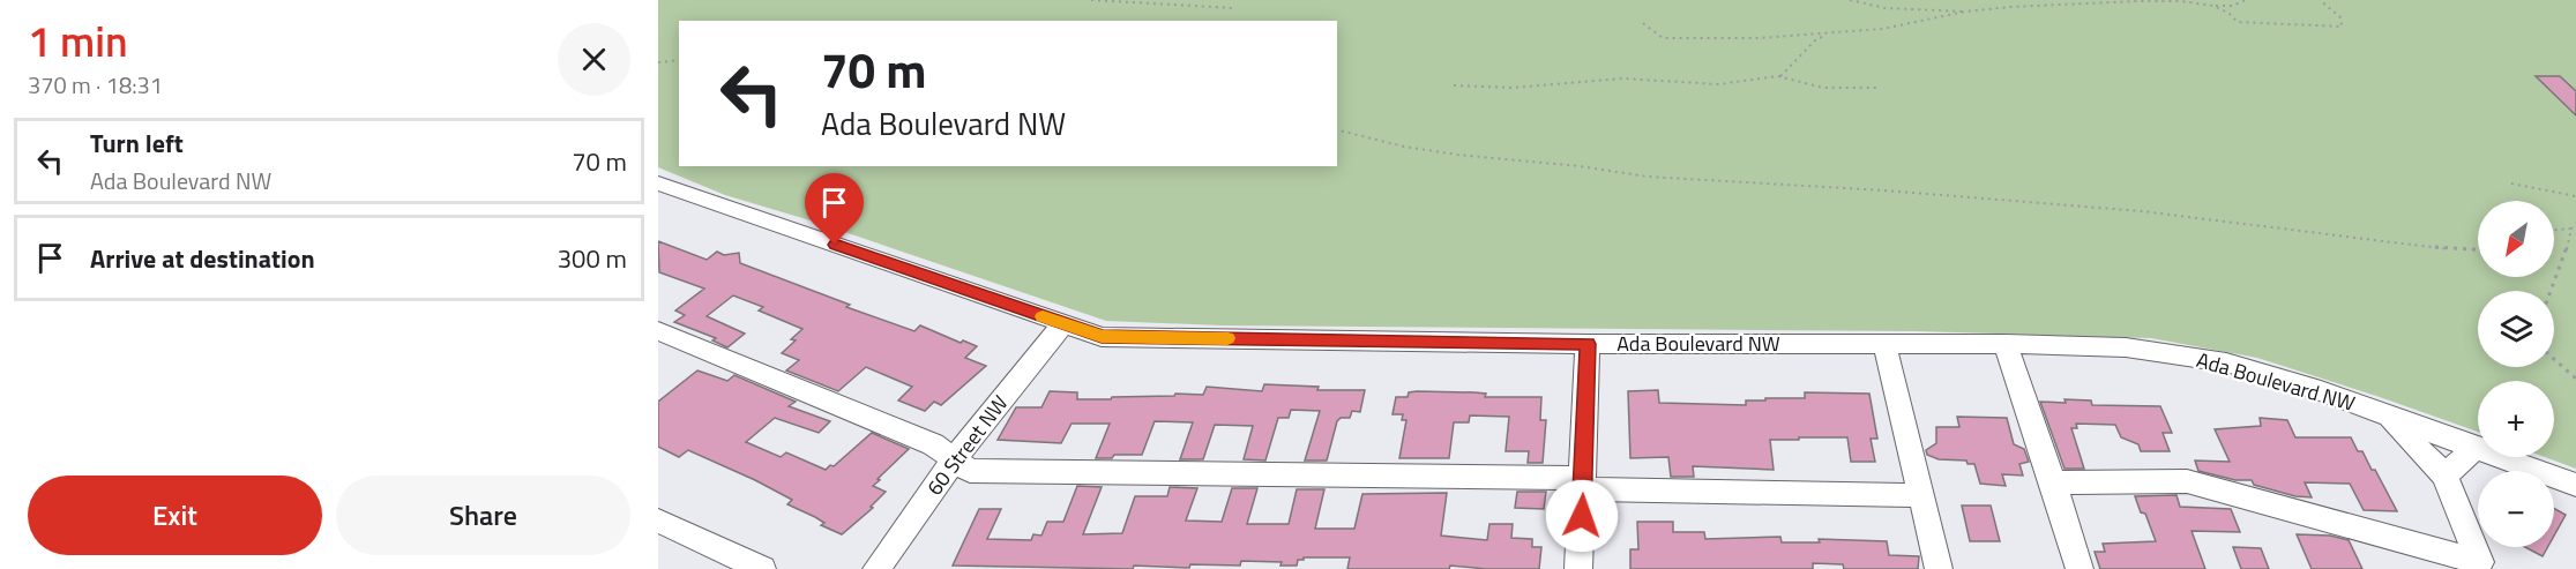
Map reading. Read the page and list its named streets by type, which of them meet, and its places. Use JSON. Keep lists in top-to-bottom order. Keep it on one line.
{"streets":{"street":["Ada Boulevard NW","60 Street NW"]},"crossings":[["Ada Boulevard NW","60 Street NW"]],"north":"bottom left","page":{"heading":["1 min","370 m · 18:31"],"turn":["70 m","Ada Boulevard NW"],"list":[{"name":"Turn left","note":"Ada Boulevard NW","value":"70 m"},{"name":"Arrive at destination","value":"300 m"}],"map_buttons":["+","−"],"buttons":["Exit","Share"]}}
